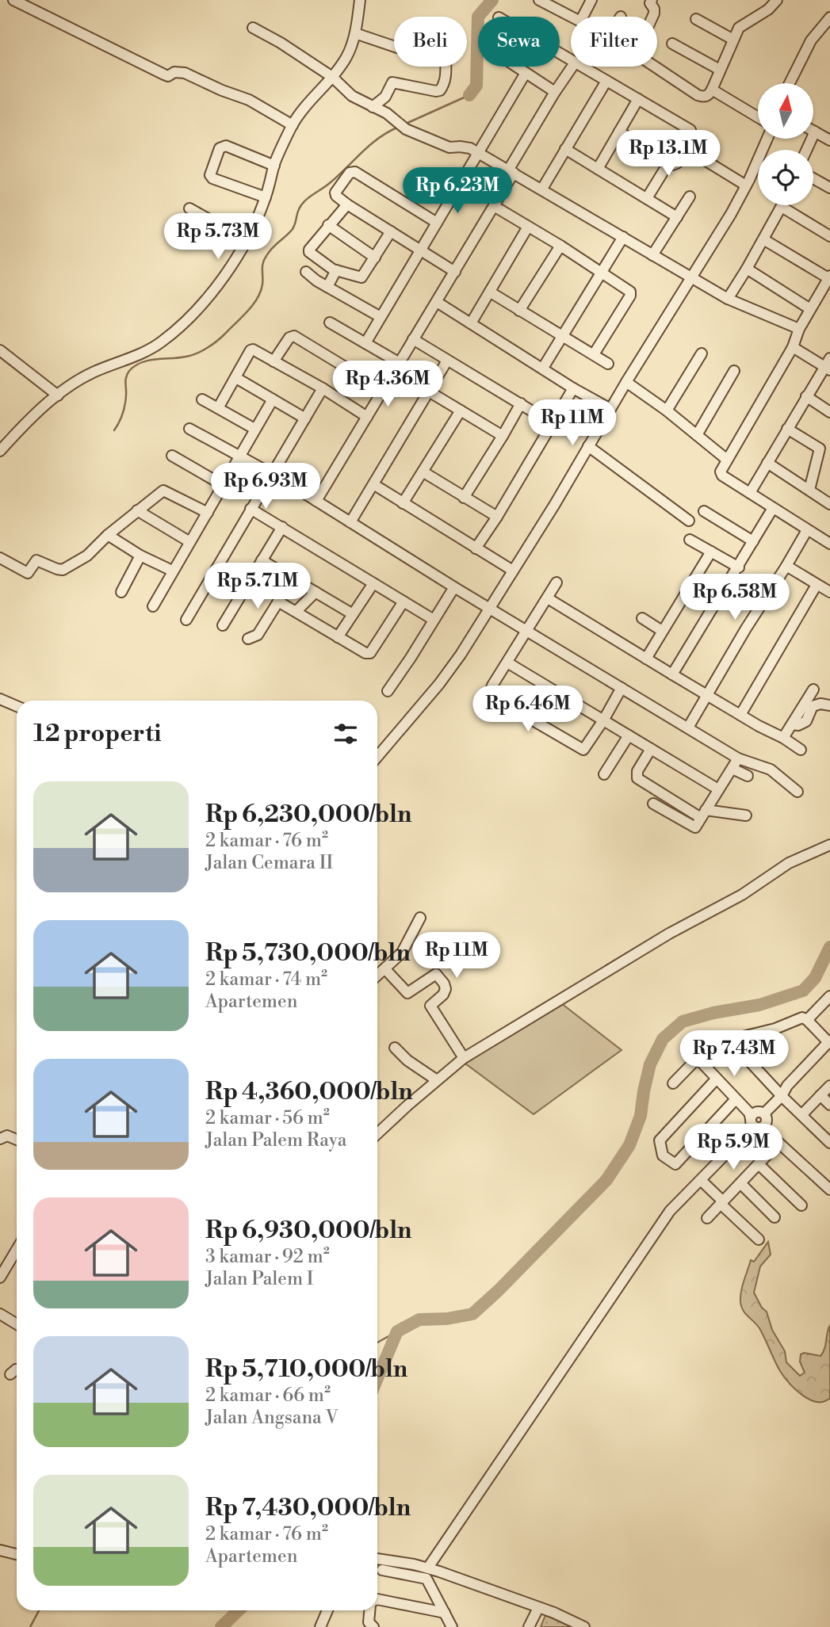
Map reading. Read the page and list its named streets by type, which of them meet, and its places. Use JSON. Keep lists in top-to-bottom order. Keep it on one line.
{"north":"top","page":{"chip":["Beli","Sewa","Filter"],"price":["Rp 13.1M","Rp 6.23M","Rp 5.73M","Rp 4.36M","Rp 11M","Rp 6.93M","Rp 5.71M","Rp 6.58M","Rp 6.46M","Rp 11M","Rp 7.43M","Rp 5.9M"],"heading":"12 properti","list":[{"name":"Rp 6,230,000/bln","note":"2 kamar · 76 m² · Jalan Cemara II"},{"name":"Rp 5,730,000/bln","note":"2 kamar · 74 m² · Apartemen"},{"name":"Rp 4,360,000/bln","note":"2 kamar · 56 m² · Jalan Palem Raya"},{"name":"Rp 6,930,000/bln","note":"3 kamar · 92 m² · Jalan Palem I"},{"name":"Rp 5,710,000/bln","note":"2 kamar · 66 m² · Jalan Angsana V"},{"name":"Rp 7,430,000/bln","note":"2 kamar · 76 m² · Apartemen"}]}}
